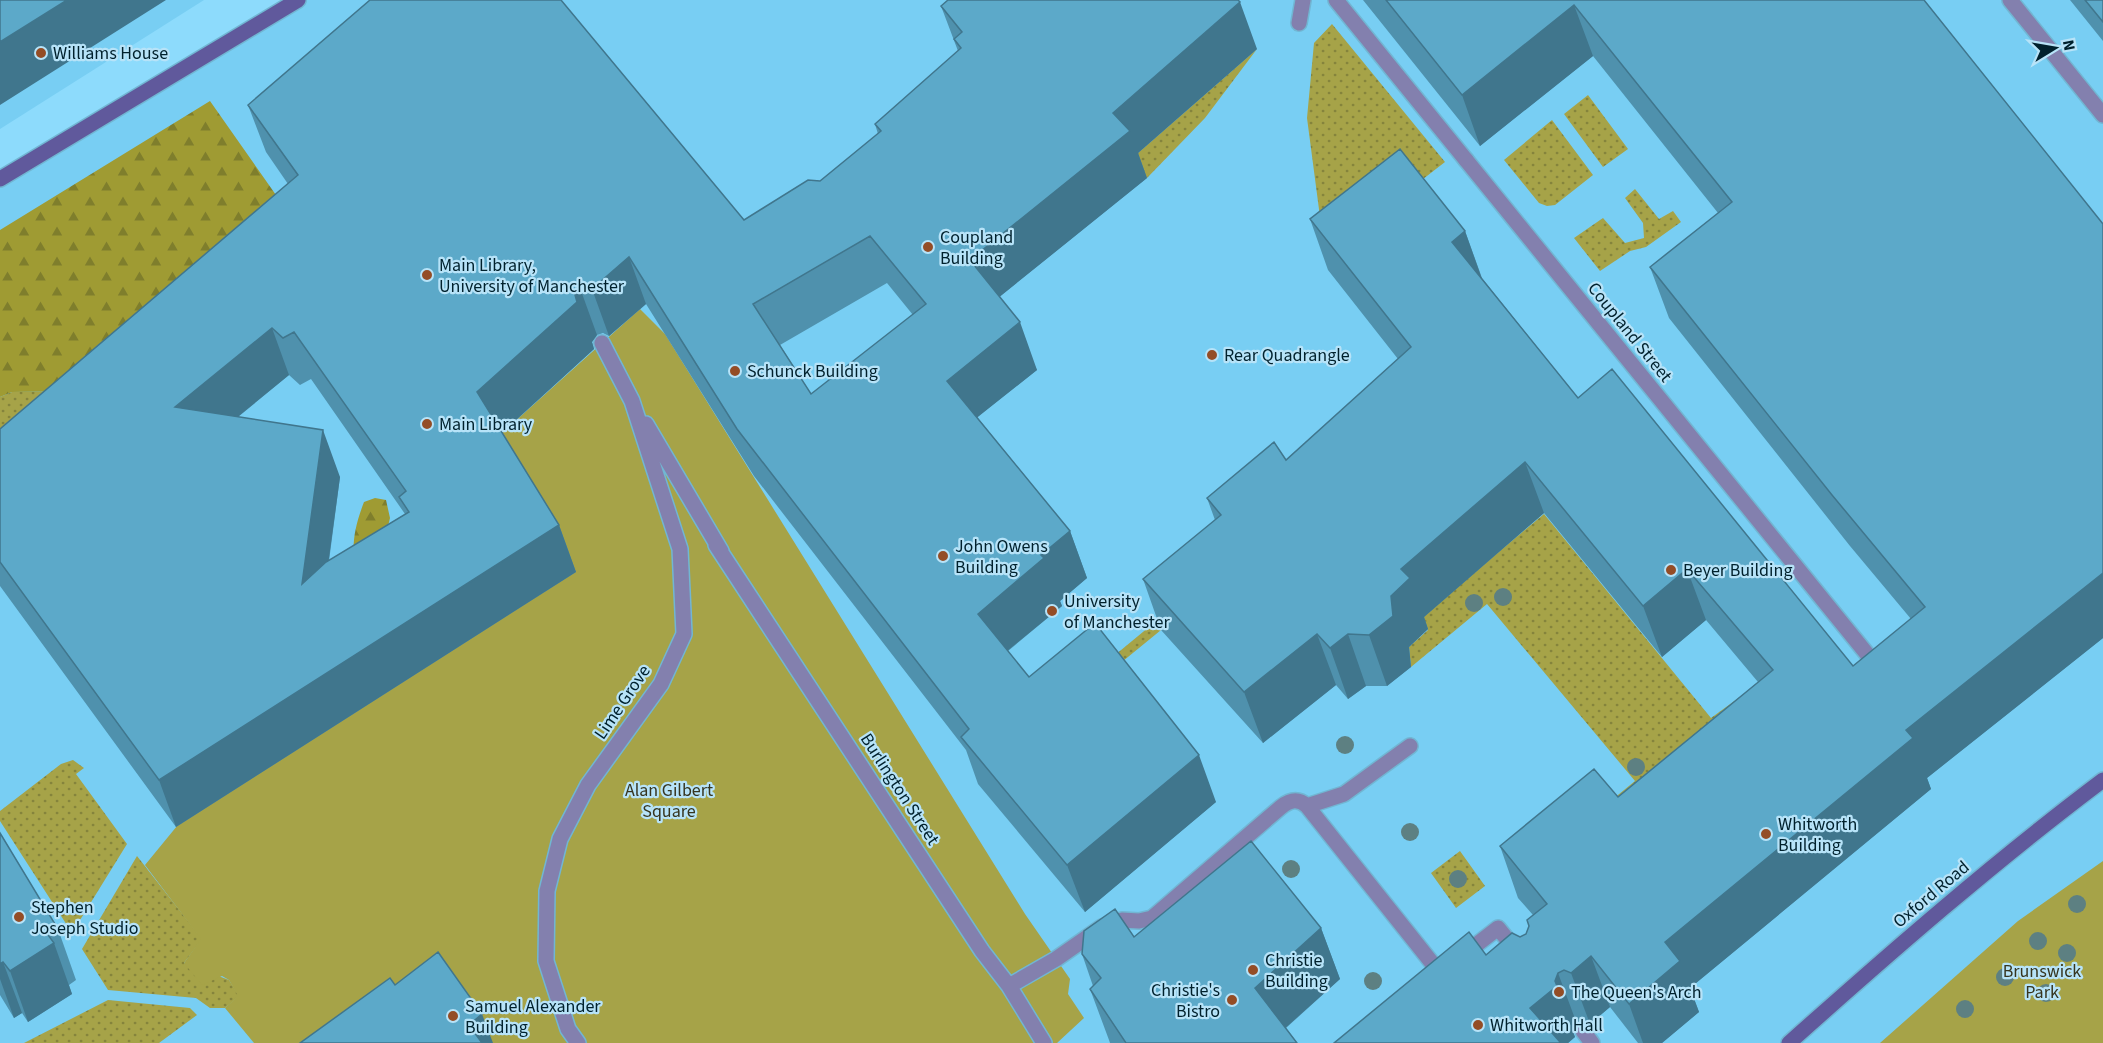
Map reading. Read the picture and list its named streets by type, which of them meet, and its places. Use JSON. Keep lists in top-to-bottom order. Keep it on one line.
{"streets":{"main road":["Oxford Road"],"street":["Coupland Street","Lime Grove","Burlington Street"]},"crossings":[["Lime Grove","Burlington Street"]],"parks":["Alan Gilbert Square","Brunswick Park"],"places":["Williams House","Coupland Building","Main Library, University of Manchester","Rear Quadrangle","Schunck Building","Main Library","John Owens Building","Beyer Building","University of Manchester","Whitworth Building","Stephen Joseph Studio","Christie Building","The Queen's Arch","Christie's Bistro","Samuel Alexander Building","Whitworth Hall"],"north":"right"}
